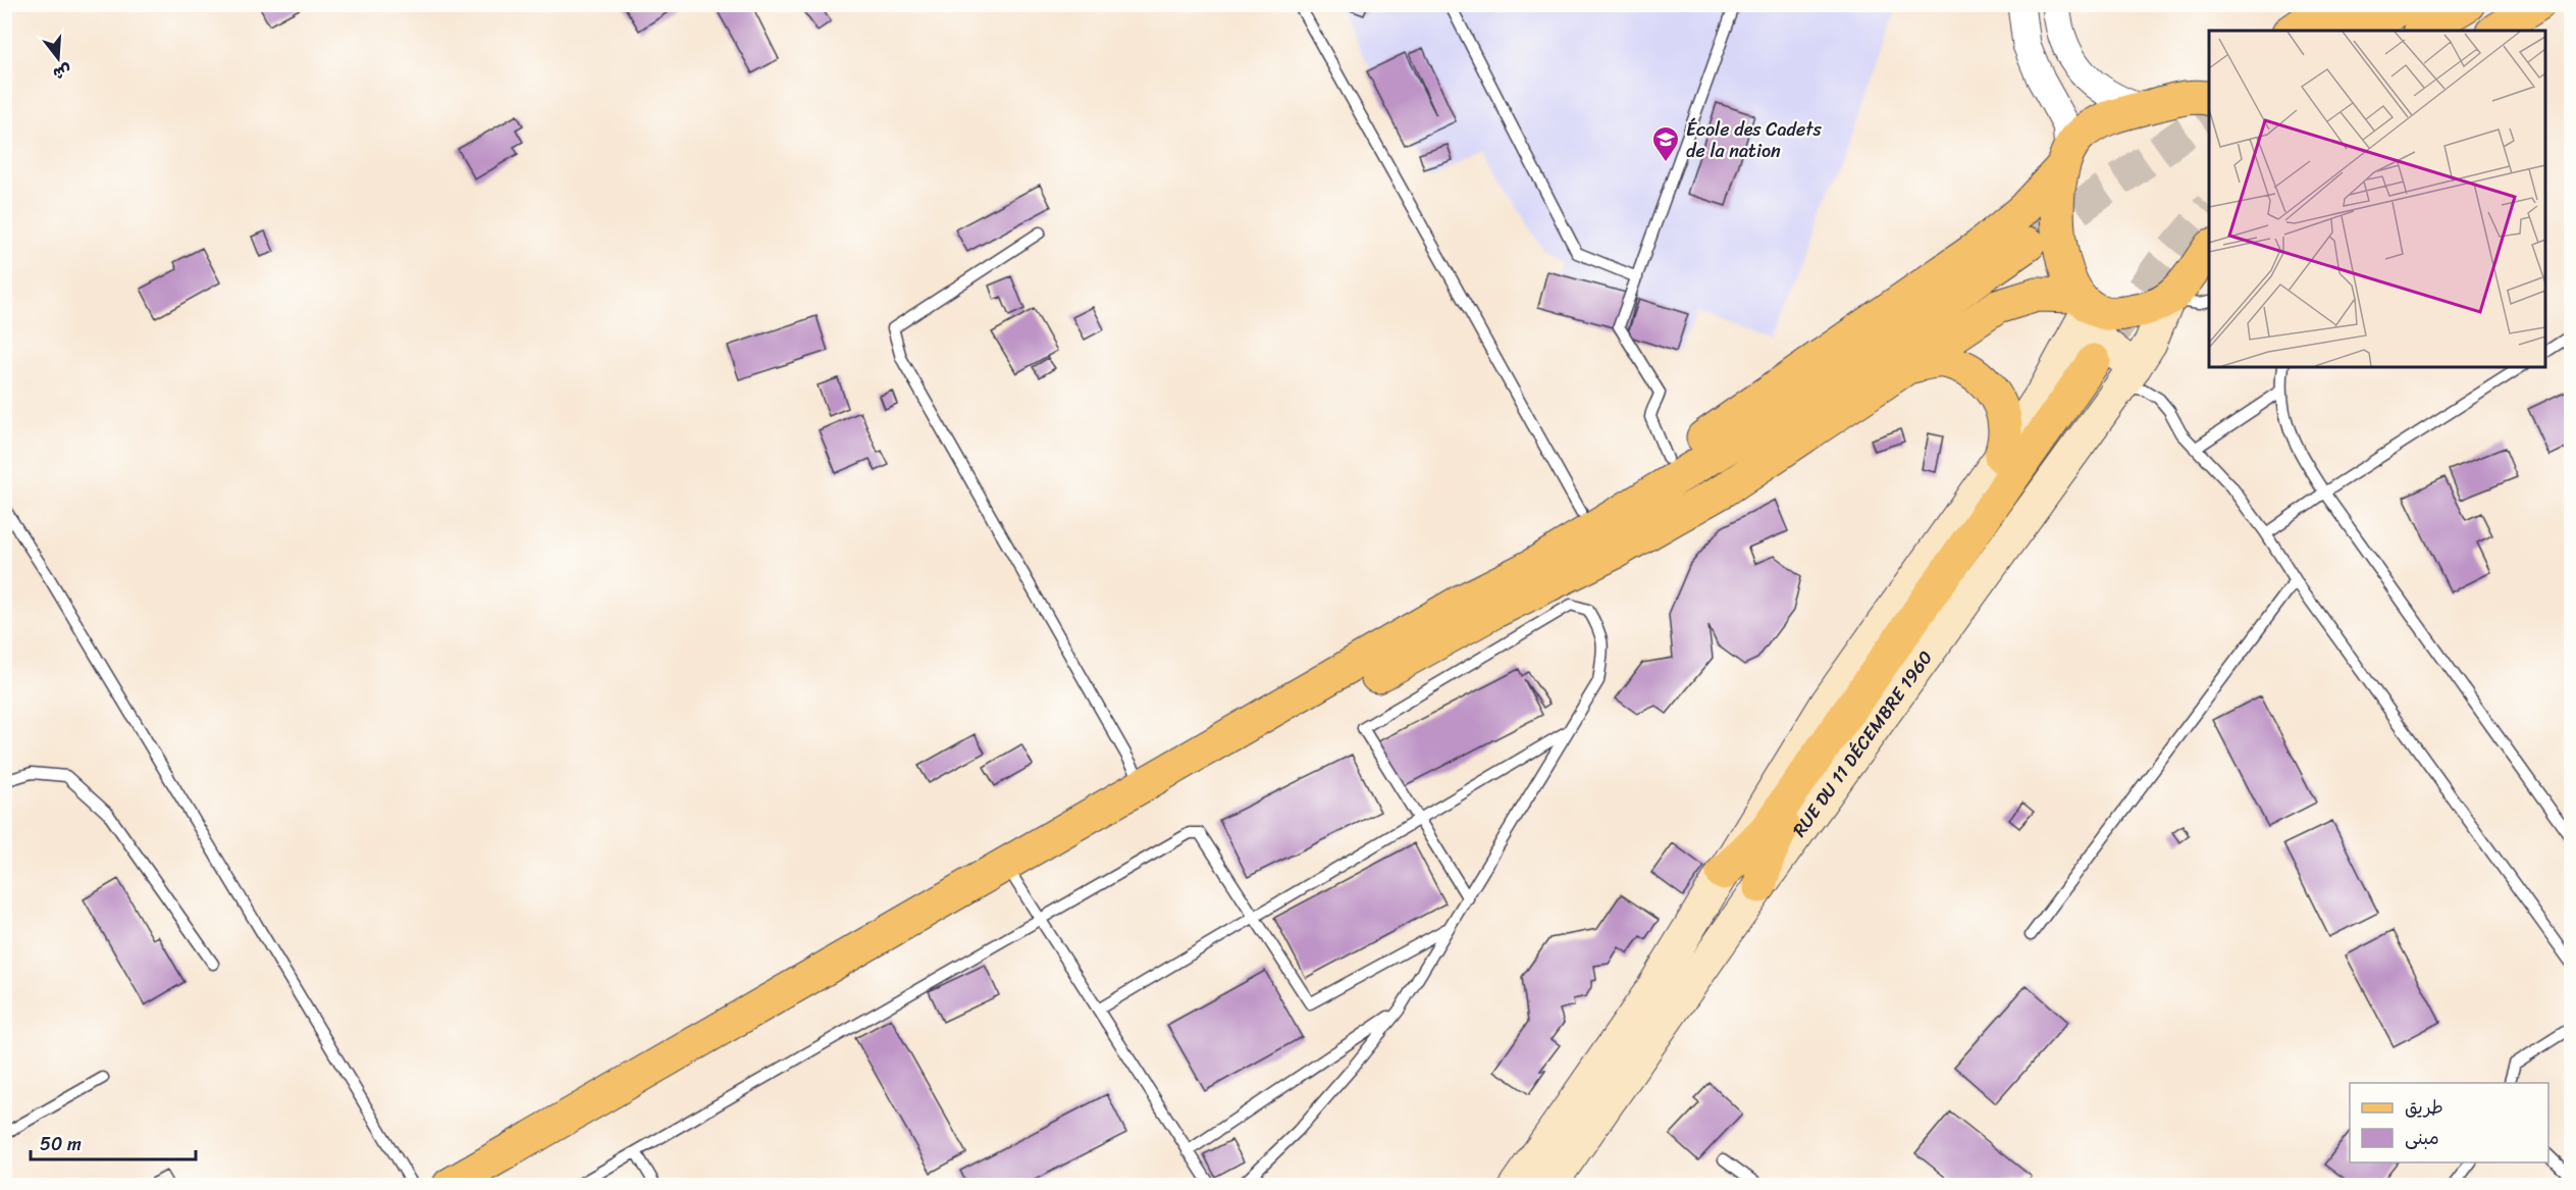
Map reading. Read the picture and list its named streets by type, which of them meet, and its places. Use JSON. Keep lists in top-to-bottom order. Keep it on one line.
{"places":{"school or university":["École des Cadets de la nation"]},"legend":["طريق","مبنى"],"scale_bar":"50 m","north":"bottom"}
